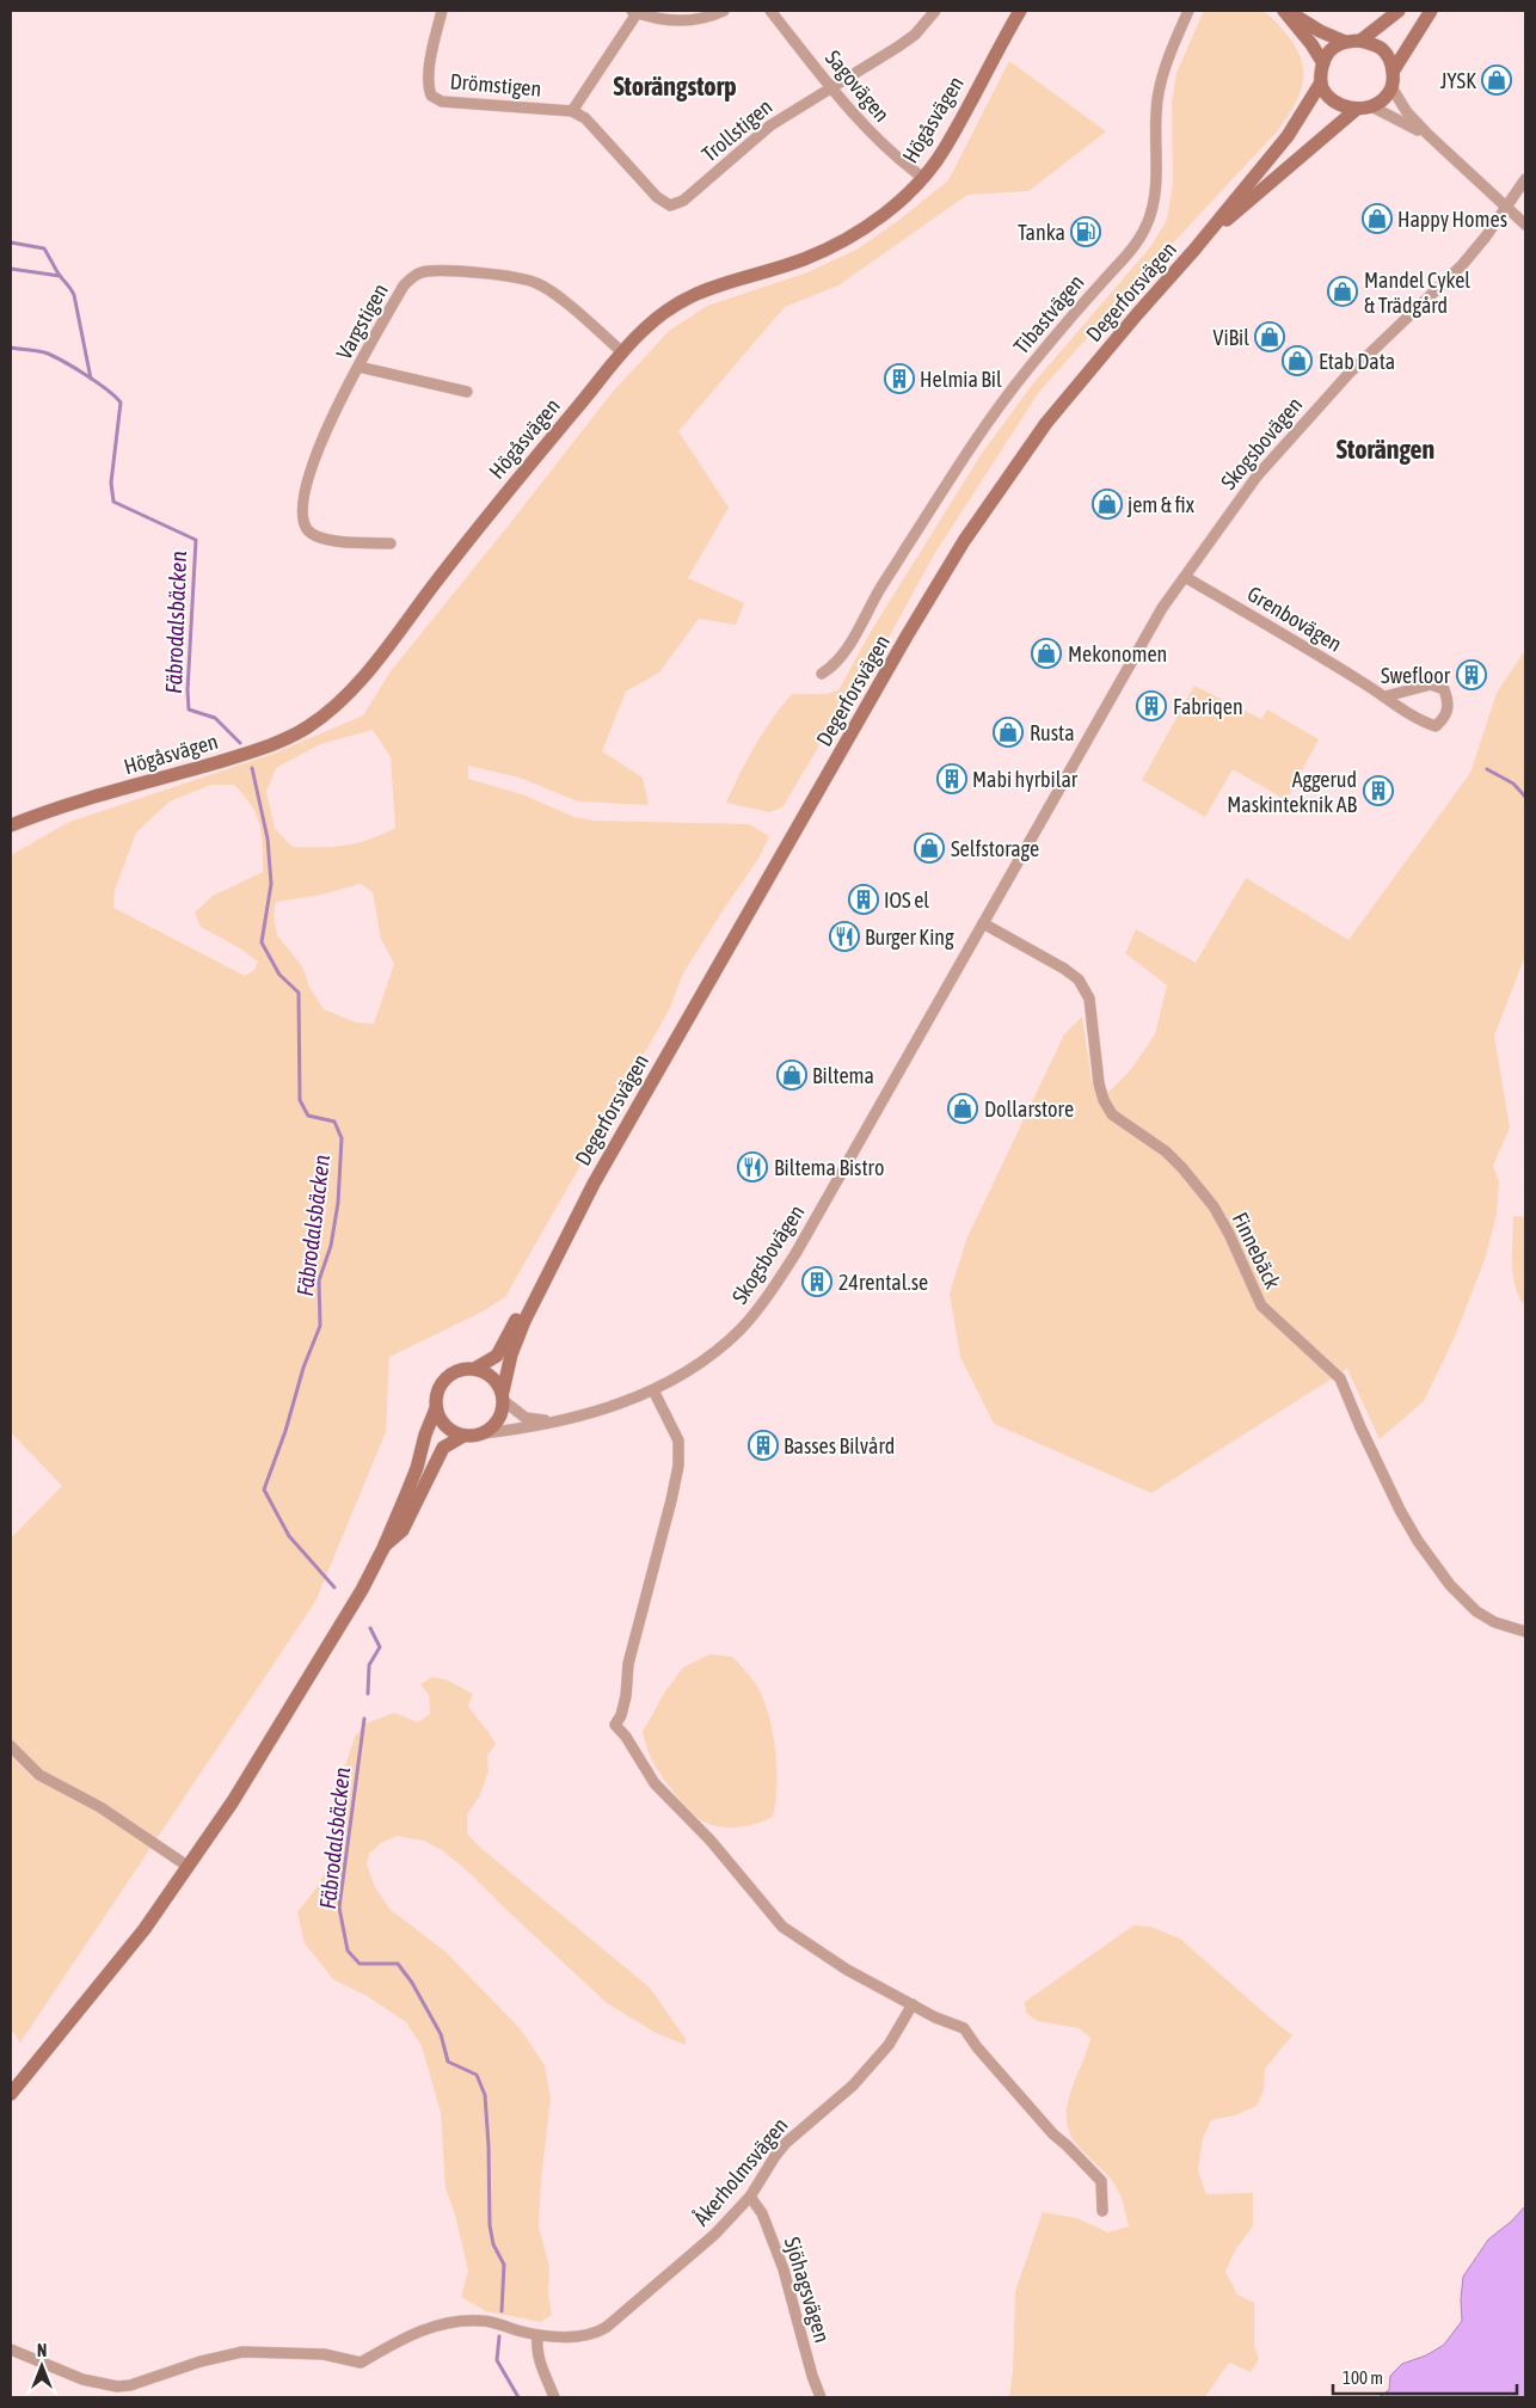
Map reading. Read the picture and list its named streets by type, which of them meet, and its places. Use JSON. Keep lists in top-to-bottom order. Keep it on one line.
{"streets":{"main road":["Högåsvägen","Degerforsvägen"],"street":["Drömstigen","Sagovägen","Trollstigen","Tibastvägen","Vargstigen","Skogsbovägen","Grenbovägen","Finnebäck","Åkerholmsvägen","Sjöhagsvägen"]},"crossings":[["Drömstigen","Trollstigen"],["Sagovägen","Högåsvägen"],["Sagovägen","Trollstigen"],["Högåsvägen","Vargstigen"],["Degerforsvägen","Skogsbovägen"],["Skogsbovägen","Grenbovägen"],["Skogsbovägen","Finnebäck"],["Åkerholmsvägen","Sjöhagsvägen"]],"districts":["Storängstorp","Storängen"],"water":["Fäbrodalsbäcken"],"places":{"shop":["JYSK","Happy Homes","Mandel Cykel & Trädgård","ViBil","Etab Data","jem & fix","Mekonomen","Rusta","Selfstorage","Biltema","Dollarstore"],"fuel station":["Tanka"],"building":["Helmia Bil","Swefloor","Fabriqen","Mabi hyrbilar","Aggerud Maskinteknik AB","IOS el","24rental.se","Basses Bilvård"],"restaurant":["Burger King","Biltema Bistro"]},"scale_bar":"100 m","north":"top"}
